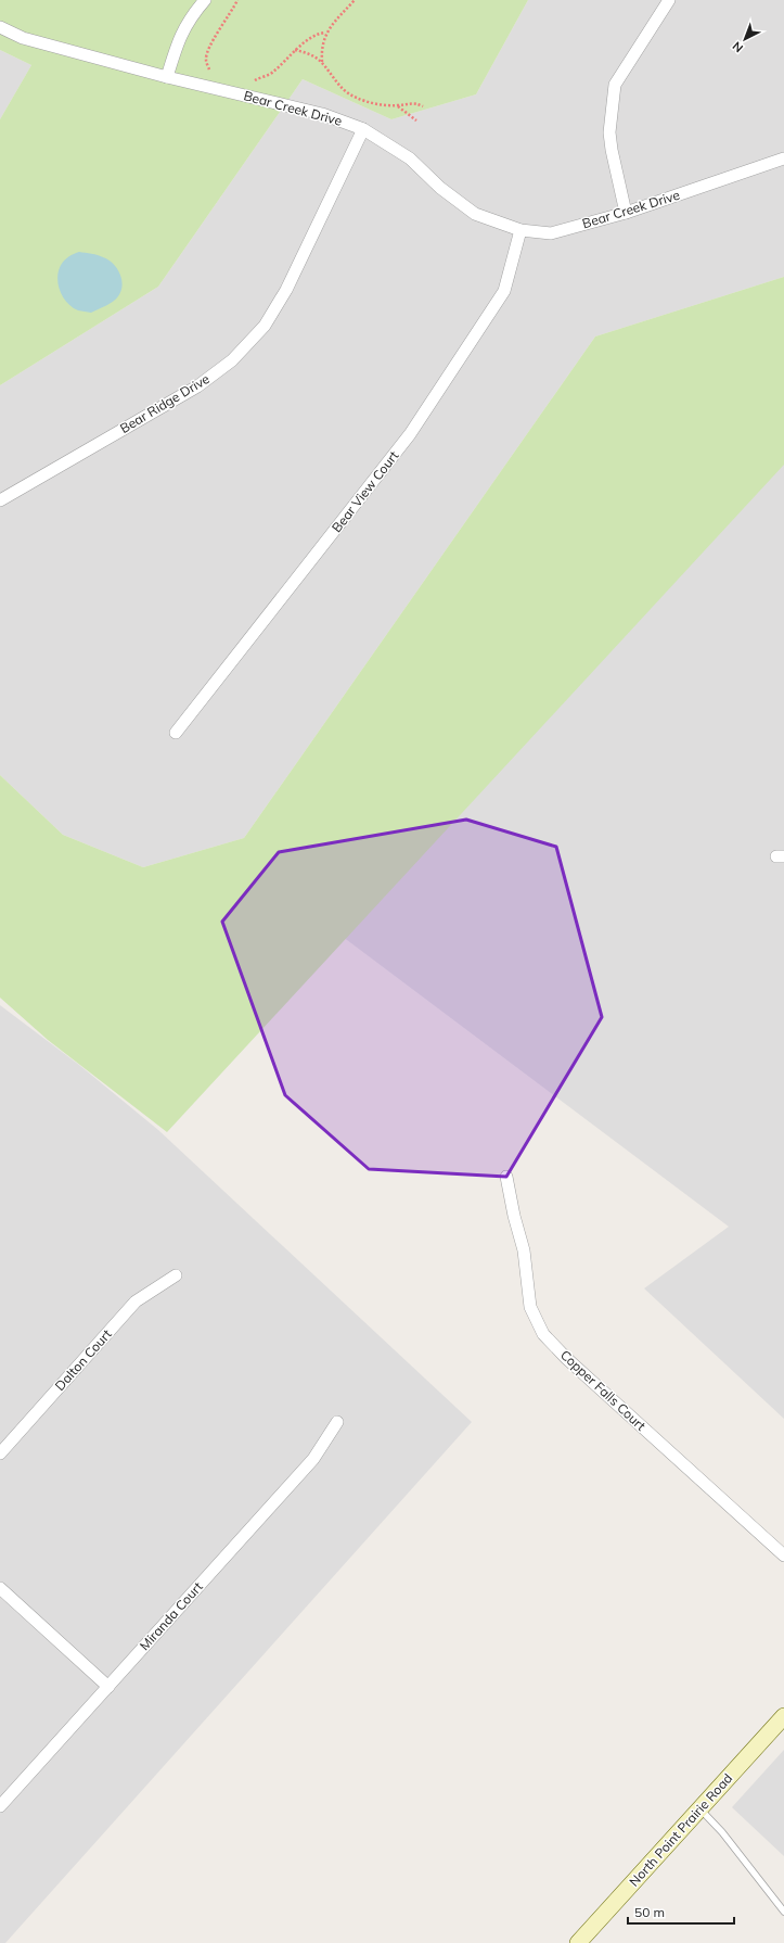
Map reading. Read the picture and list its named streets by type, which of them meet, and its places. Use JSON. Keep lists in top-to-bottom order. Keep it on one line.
{"streets":{"street":["Bear Creek Drive","Bear Ridge Drive","Bear View Court","Dalton Court","Copper Falls Court","Miranda Court","North Point Prairie Road"]},"crossings":[["Bear Creek Drive","Bear Ridge Drive"],["Bear Creek Drive","Bear View Court"]],"scale_bar":"50 m","north":"bottom left"}
